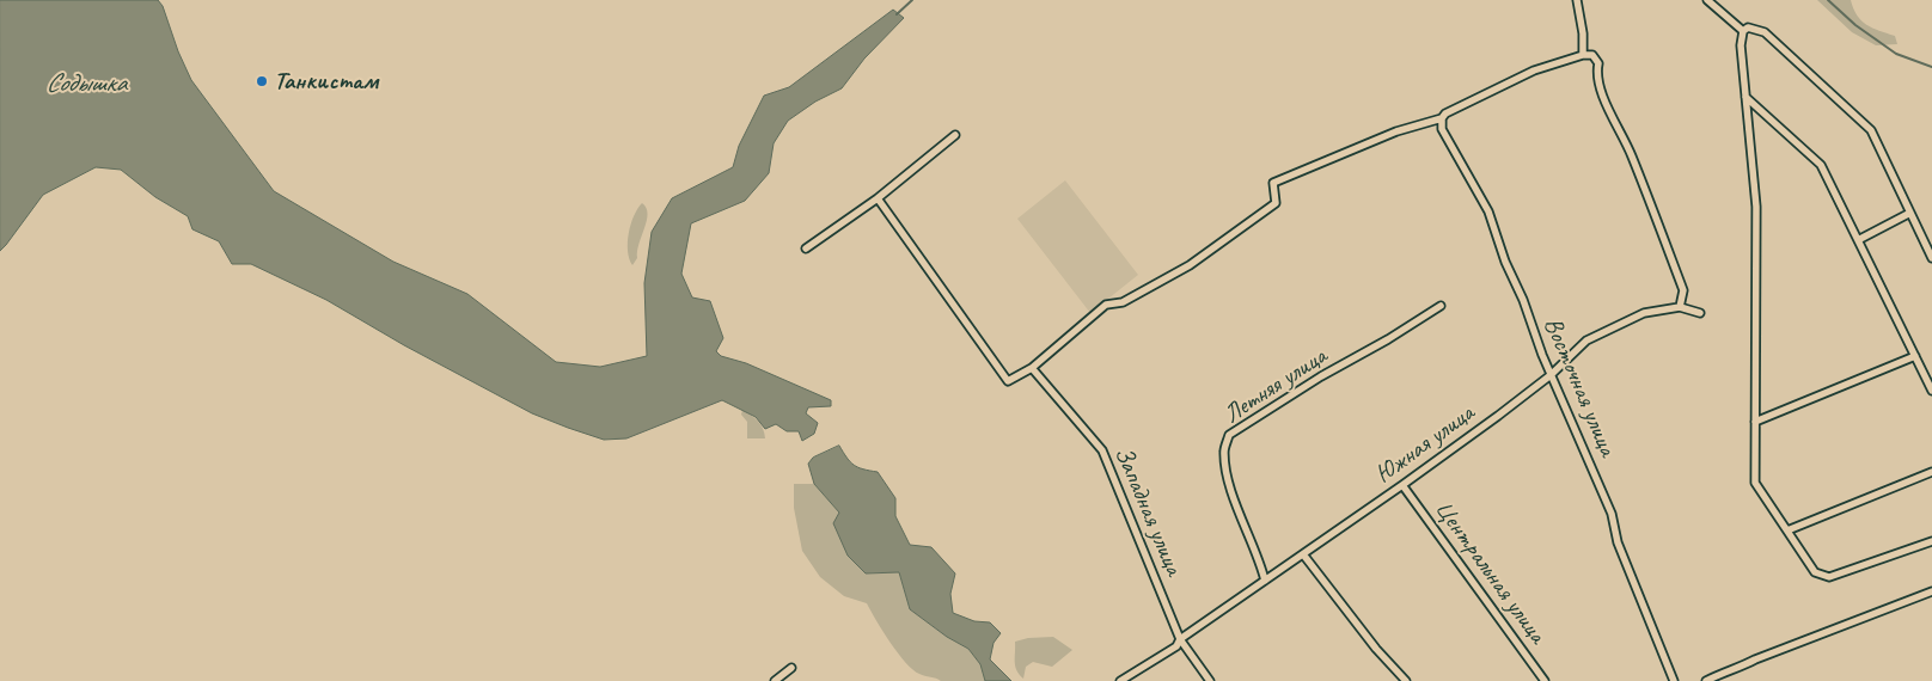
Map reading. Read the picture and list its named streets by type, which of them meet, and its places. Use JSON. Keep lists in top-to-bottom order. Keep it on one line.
{"streets":{"street":["Летняя улица","Восточная улица","Южная улица","Западная улица","Центральная улица"]},"crossings":[["Летняя улица","Южная улица"],["Восточная улица","Южная улица"],["Южная улица","Западная улица"],["Южная улица","Центральная улица"]],"water":["Содышка"],"places":["Танкистам"]}
